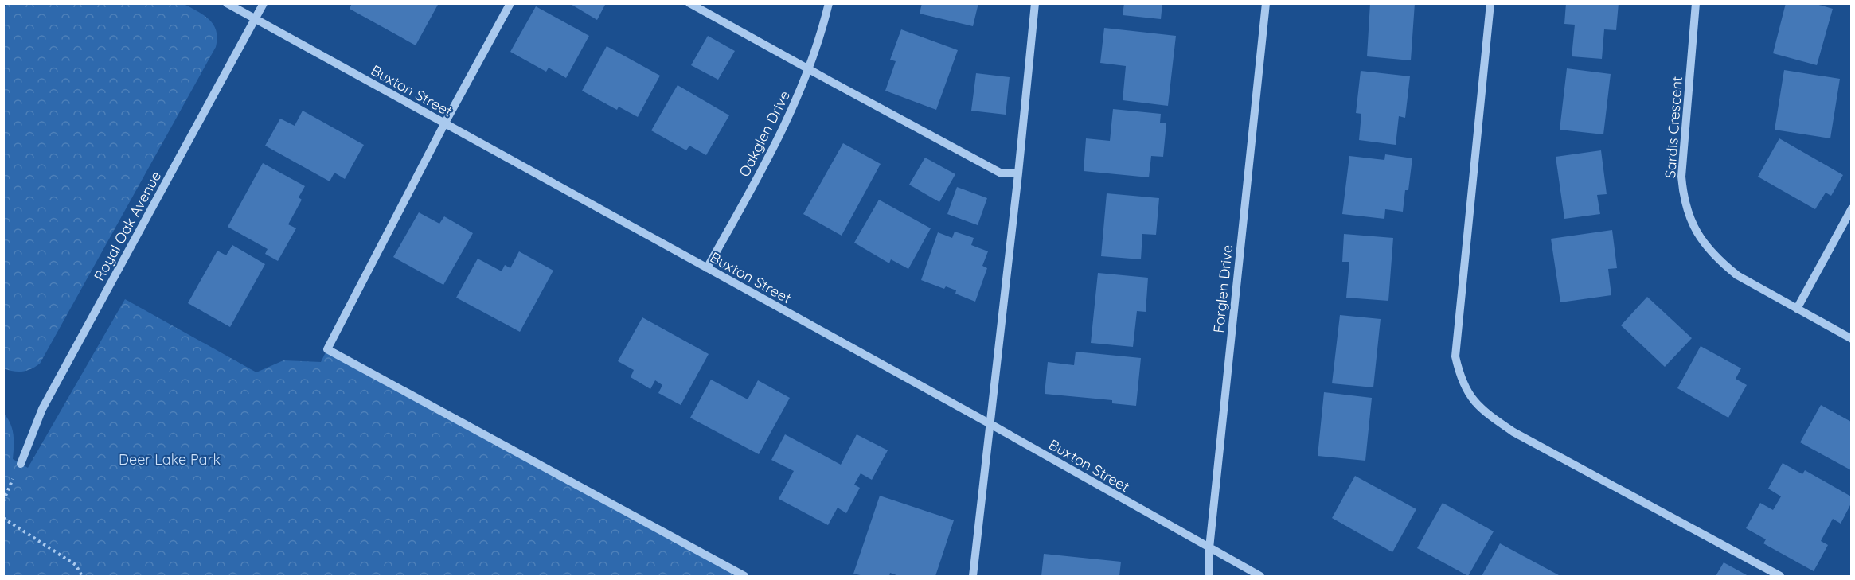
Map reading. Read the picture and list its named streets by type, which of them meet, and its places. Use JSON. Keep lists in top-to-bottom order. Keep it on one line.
{"streets":{"street":["Buxton Street","Sardis Crescent","Oakglen Drive","Royal Oak Avenue","Forglen Drive"]},"crossings":[["Buxton Street","Oakglen Drive"],["Buxton Street","Royal Oak Avenue"],["Buxton Street","Forglen Drive"]],"parks":["Deer Lake Park"]}
